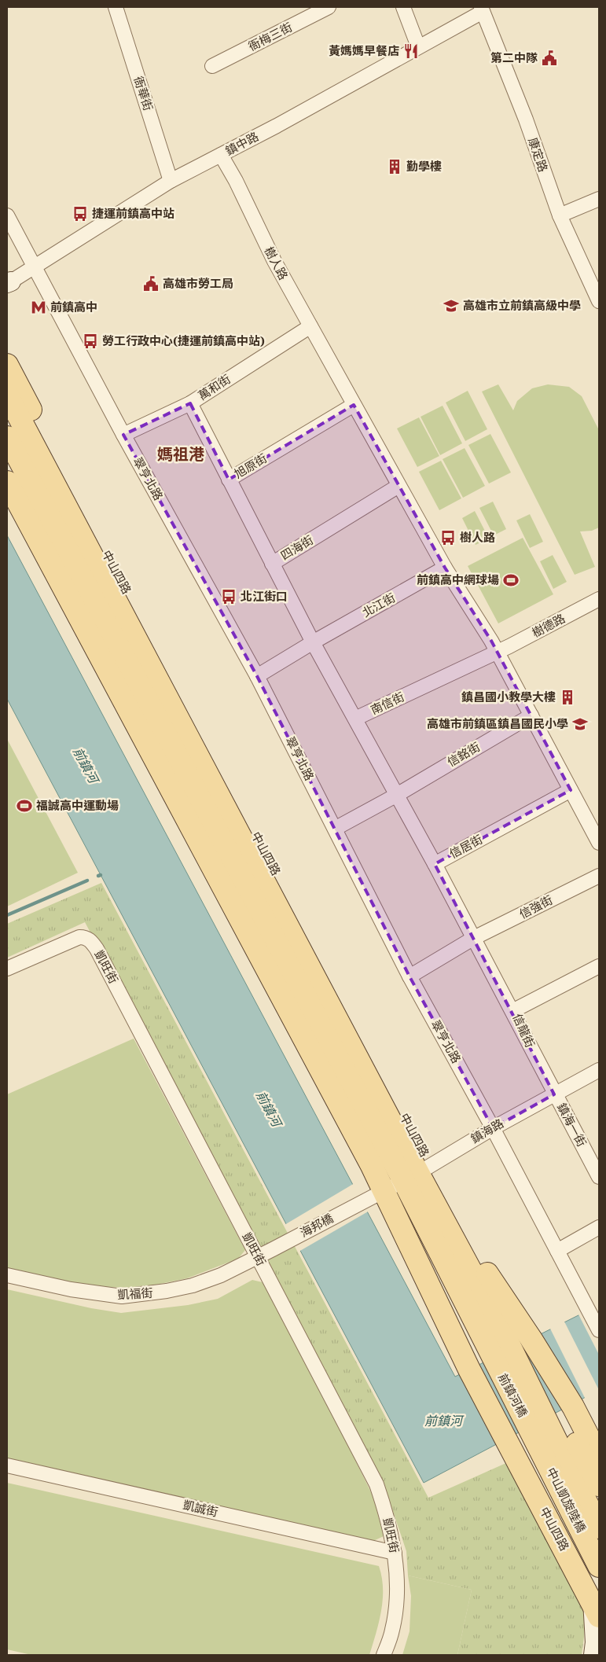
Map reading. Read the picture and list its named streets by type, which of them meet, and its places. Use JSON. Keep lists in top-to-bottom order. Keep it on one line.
{"streets":{"main road":["中山四路","前鎮河橋","中山凱旋陸橋"],"street":["衙梅三街","衙華街","鎮中路","康定路","樹人路","萬和街","旭原街","翠亨北路","四海街","北江街","樹德路","南信街","信銘街","信居街","信強街","凱旺街","信龍街","鎮海一街","鎮海路","海邦橋","凱福街","凱誠街"]},"crossings":[["衙華街","鎮中路"],["鎮中路","康定路"],["鎮中路","樹人路"],["鎮中路","翠亨北路"],["樹人路","萬和街"],["樹人路","旭原街"],["樹人路","四海街"],["樹人路","北江街"],["樹人路","樹德路"],["樹人路","南信街"],["樹人路","信銘街"],["樹人路","信居街"],["萬和街","旭原街"],["旭原街","四海街"],["翠亨北路","北江街"],["翠亨北路","信銘街"],["翠亨北路","信強街"],["翠亨北路","鎮海路"],["四海街","北江街"],["中山四路","鎮海路"],["中山四路","前鎮河橋"],["中山四路","中山凱旋陸橋"],["樹德路","南信街"],["南信街","信銘街"],["凱旺街","海邦橋"],["凱旺街","凱福街"],["凱旺街","凱誠街"],["信龍街","鎮海一街"],["信龍街","鎮海路"],["鎮海一街","鎮海路"],["鎮海路","海邦橋"],["海邦橋","凱福街"],["前鎮河橋","中山凱旋陸橋"]],"districts":["媽祖港"],"water":["前鎮河"],"places":{"restaurant":["黃媽媽早餐店"],"public building":["第二中隊","高雄市勞工局"],"building":["勤學樓","鎮昌國小教學大樓"],"bus stop":["捷運前鎮高中站","勞工行政中心(捷運前鎮高中站)","樹人路","北江街口"],"school or university":["高雄市立前鎮高級中學","高雄市前鎮區鎮昌國民小學"],"metro station":["前鎮高中"],"sports":["前鎮高中網球場","福誠高中運動場"]}}
